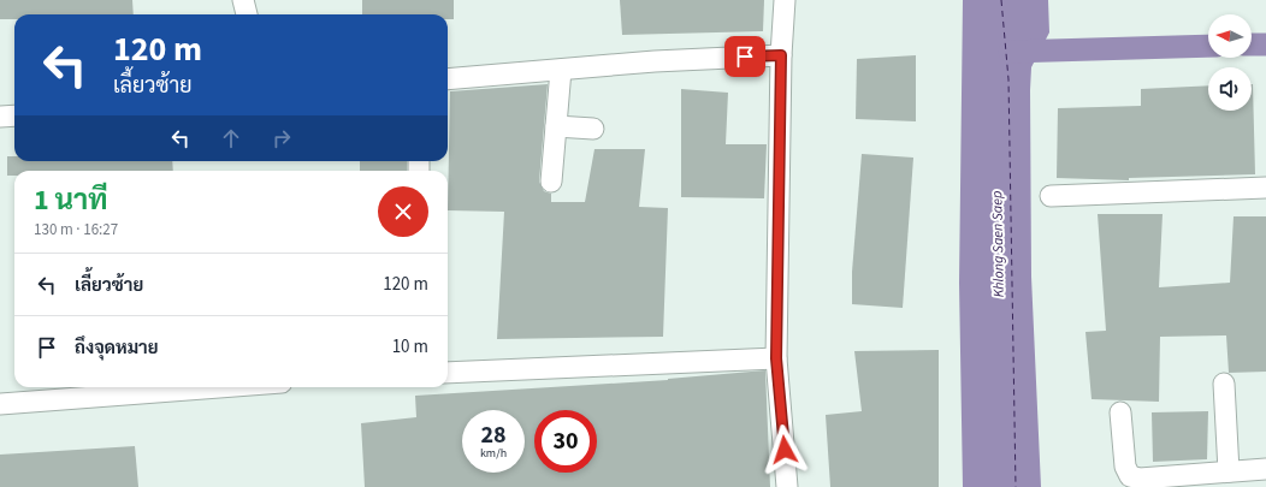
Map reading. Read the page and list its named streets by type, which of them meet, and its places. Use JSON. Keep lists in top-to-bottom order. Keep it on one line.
{"water":["Khlong Saen Saep"],"north":"left","page":{"turn":["120 m","เลี้ยวซ้าย"],"heading":["1 นาที","130 m · 16:27"],"list":[{"name":"เลี้ยวซ้าย","value":"120 m"},{"name":"ถึงจุดหมาย","value":"10 m"}],"speed":"28 km/h","limit":"30"}}
